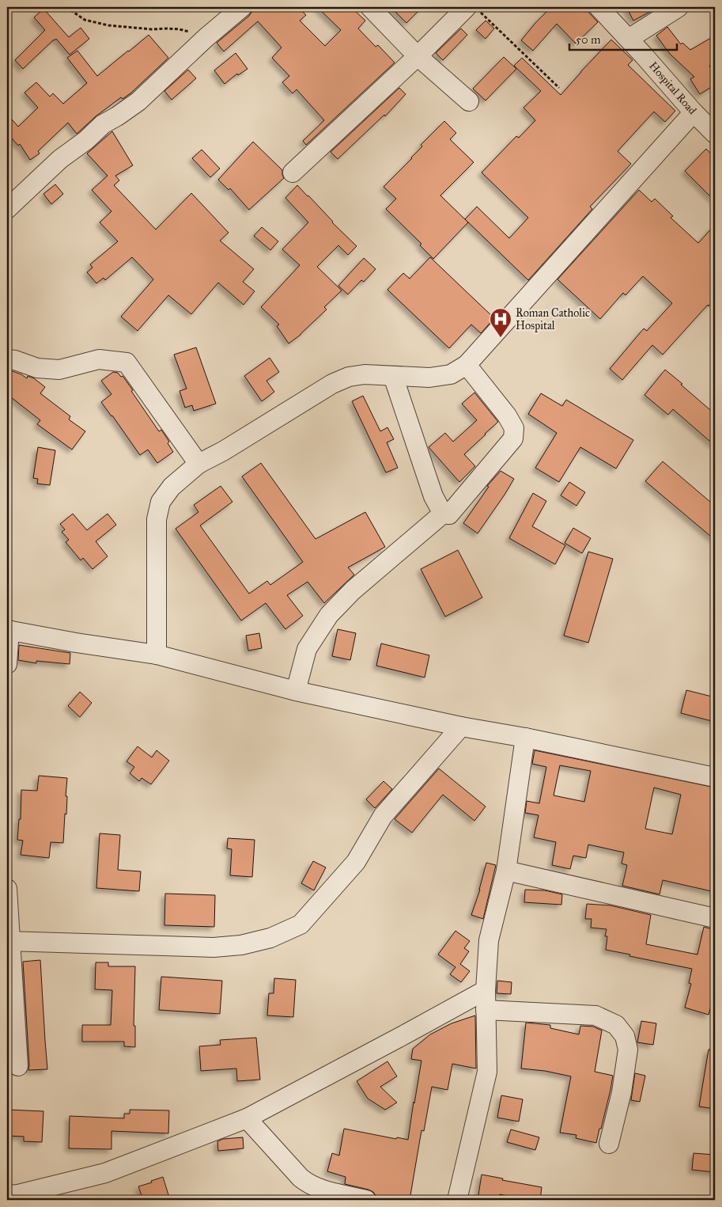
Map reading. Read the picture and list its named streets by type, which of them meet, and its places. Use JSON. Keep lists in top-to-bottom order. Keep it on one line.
{"streets":{"street":["Hospital Road"]},"places":{"hospital":["Roman Catholic Hospital"]},"scale_bar":"50 m"}
